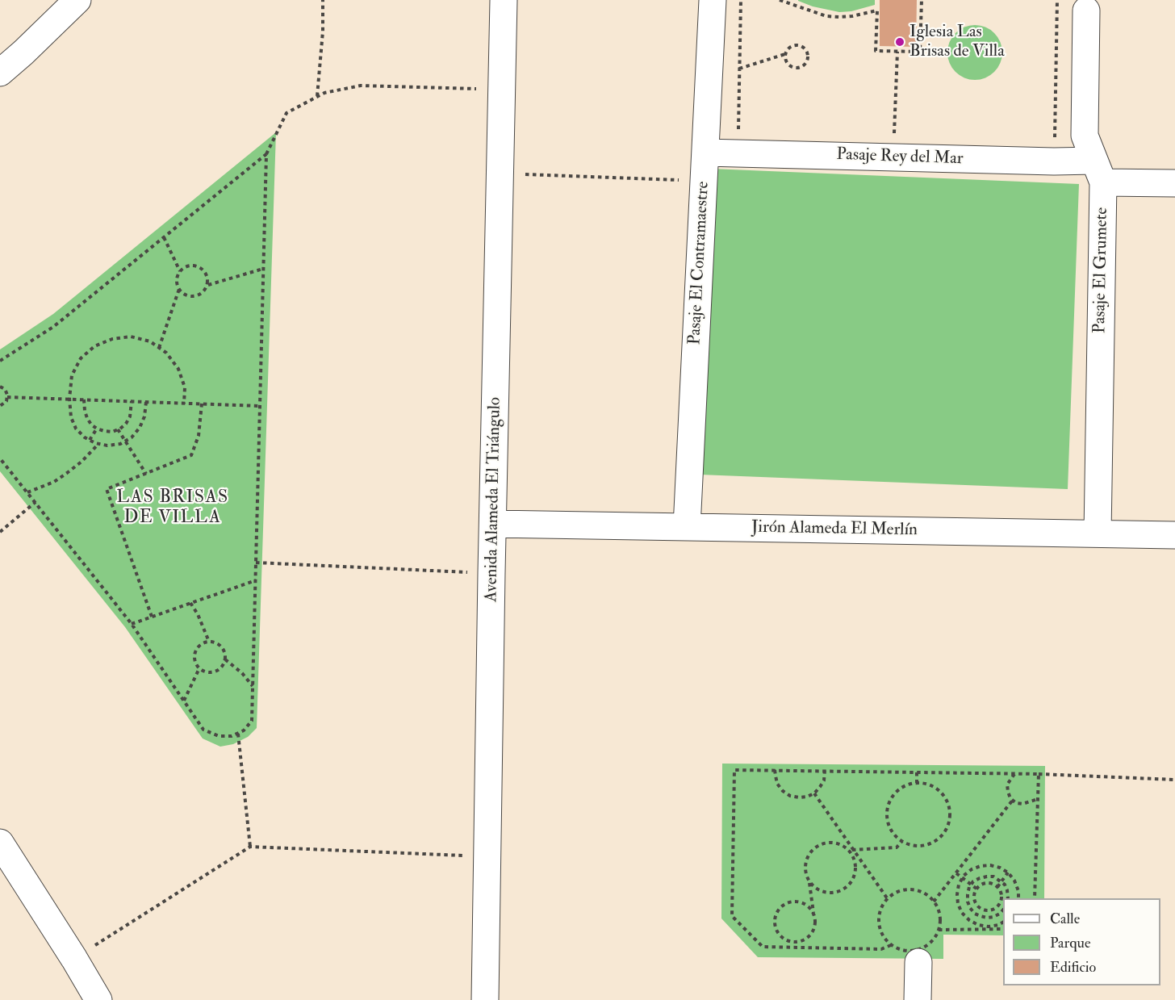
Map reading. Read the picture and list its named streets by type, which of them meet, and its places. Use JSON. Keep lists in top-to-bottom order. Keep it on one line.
{"streets":{"street":["Pasaje Rey del Mar","Pasaje El Contramaestre","Pasaje El Grumete","Avenida Alameda El Triángulo","Jirón Alameda El Merlín"]},"crossings":[["Pasaje Rey del Mar","Pasaje El Contramaestre"],["Pasaje Rey del Mar","Pasaje El Grumete"],["Pasaje El Contramaestre","Jirón Alameda El Merlín"],["Pasaje El Grumete","Jirón Alameda El Merlín"],["Avenida Alameda El Triángulo","Jirón Alameda El Merlín"]],"districts":["LAS BRISAS DE VILLA"],"places":["Iglesia Las Brisas de Villa"],"legend":["Calle","Parque","Edificio"]}
